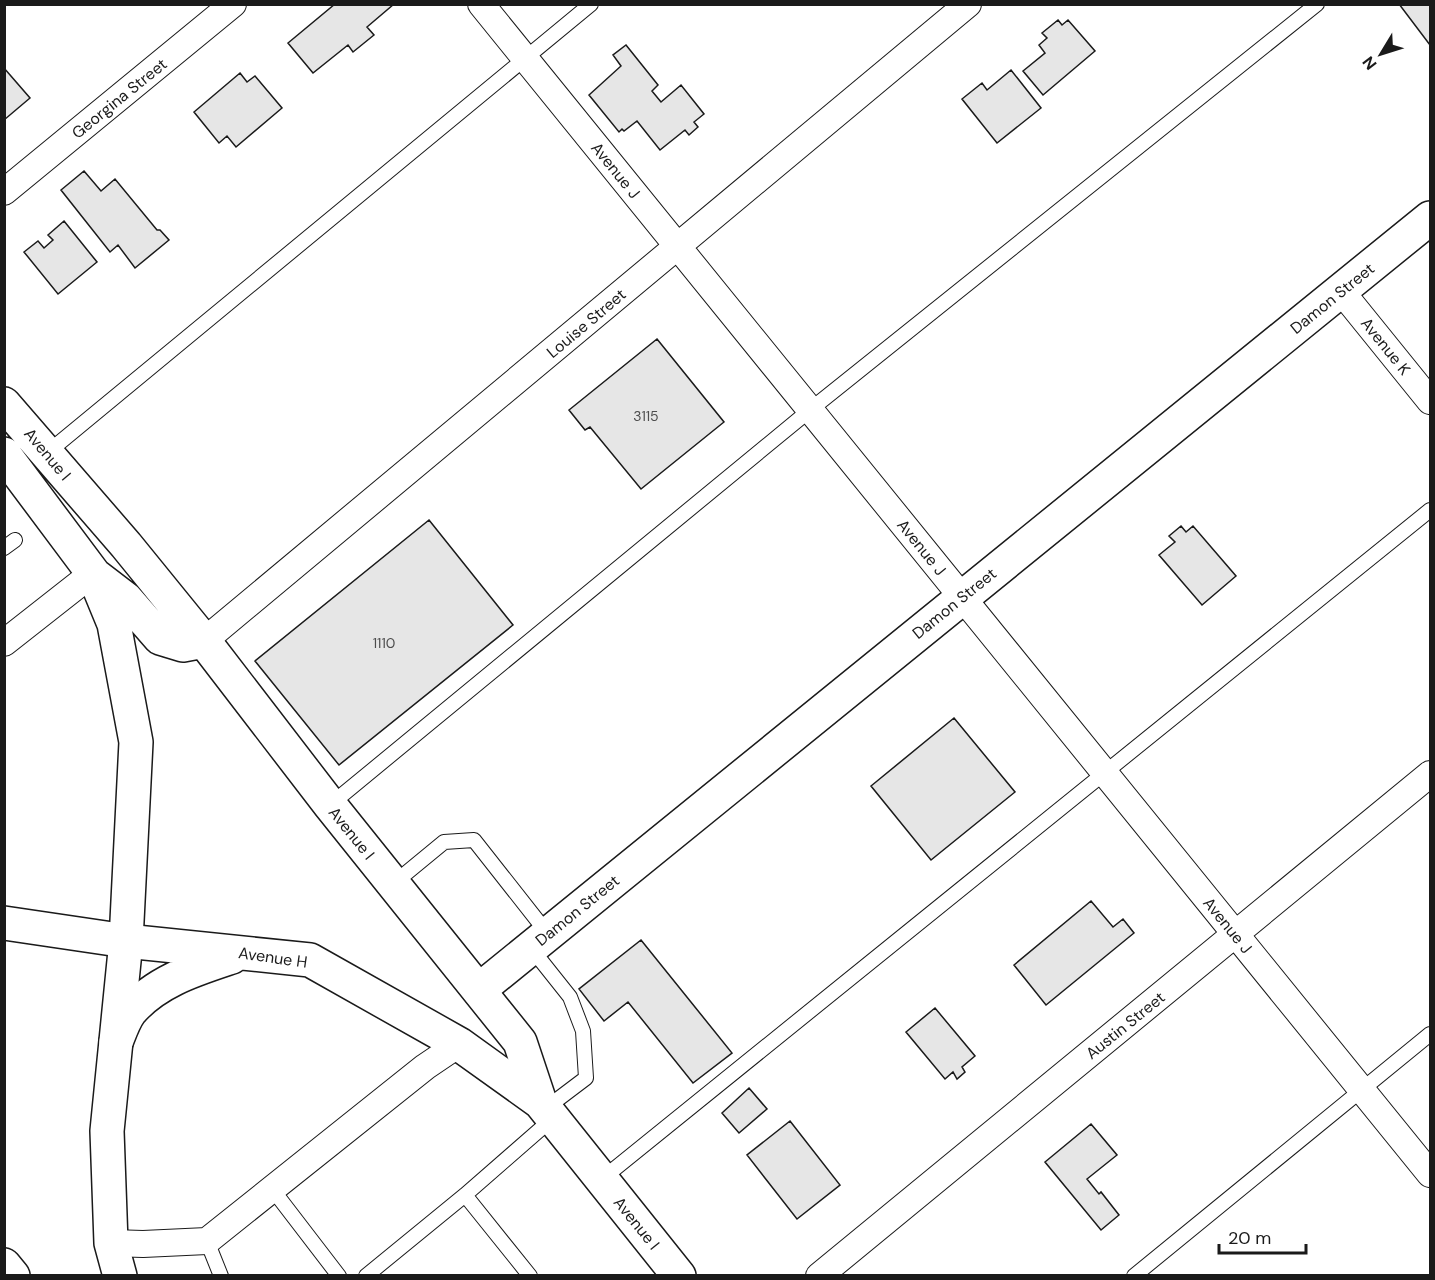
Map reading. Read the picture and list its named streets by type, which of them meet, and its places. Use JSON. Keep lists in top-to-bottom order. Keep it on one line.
{"streets":{"main road":["Damon Street","Avenue I","Avenue H"],"street":["Georgina Street","Avenue J","Louise Street","Avenue K","Austin Street"]},"crossings":[["Avenue J","Damon Street"],["Avenue J","Louise Street"],["Avenue J","Austin Street"],["Damon Street","Avenue K"],["Damon Street","Avenue I"],["Louise Street","Avenue I"],["Avenue I","Avenue H"]],"house_numbers":["3115","1110"],"scale_bar":"20 m","north":"bottom left"}
